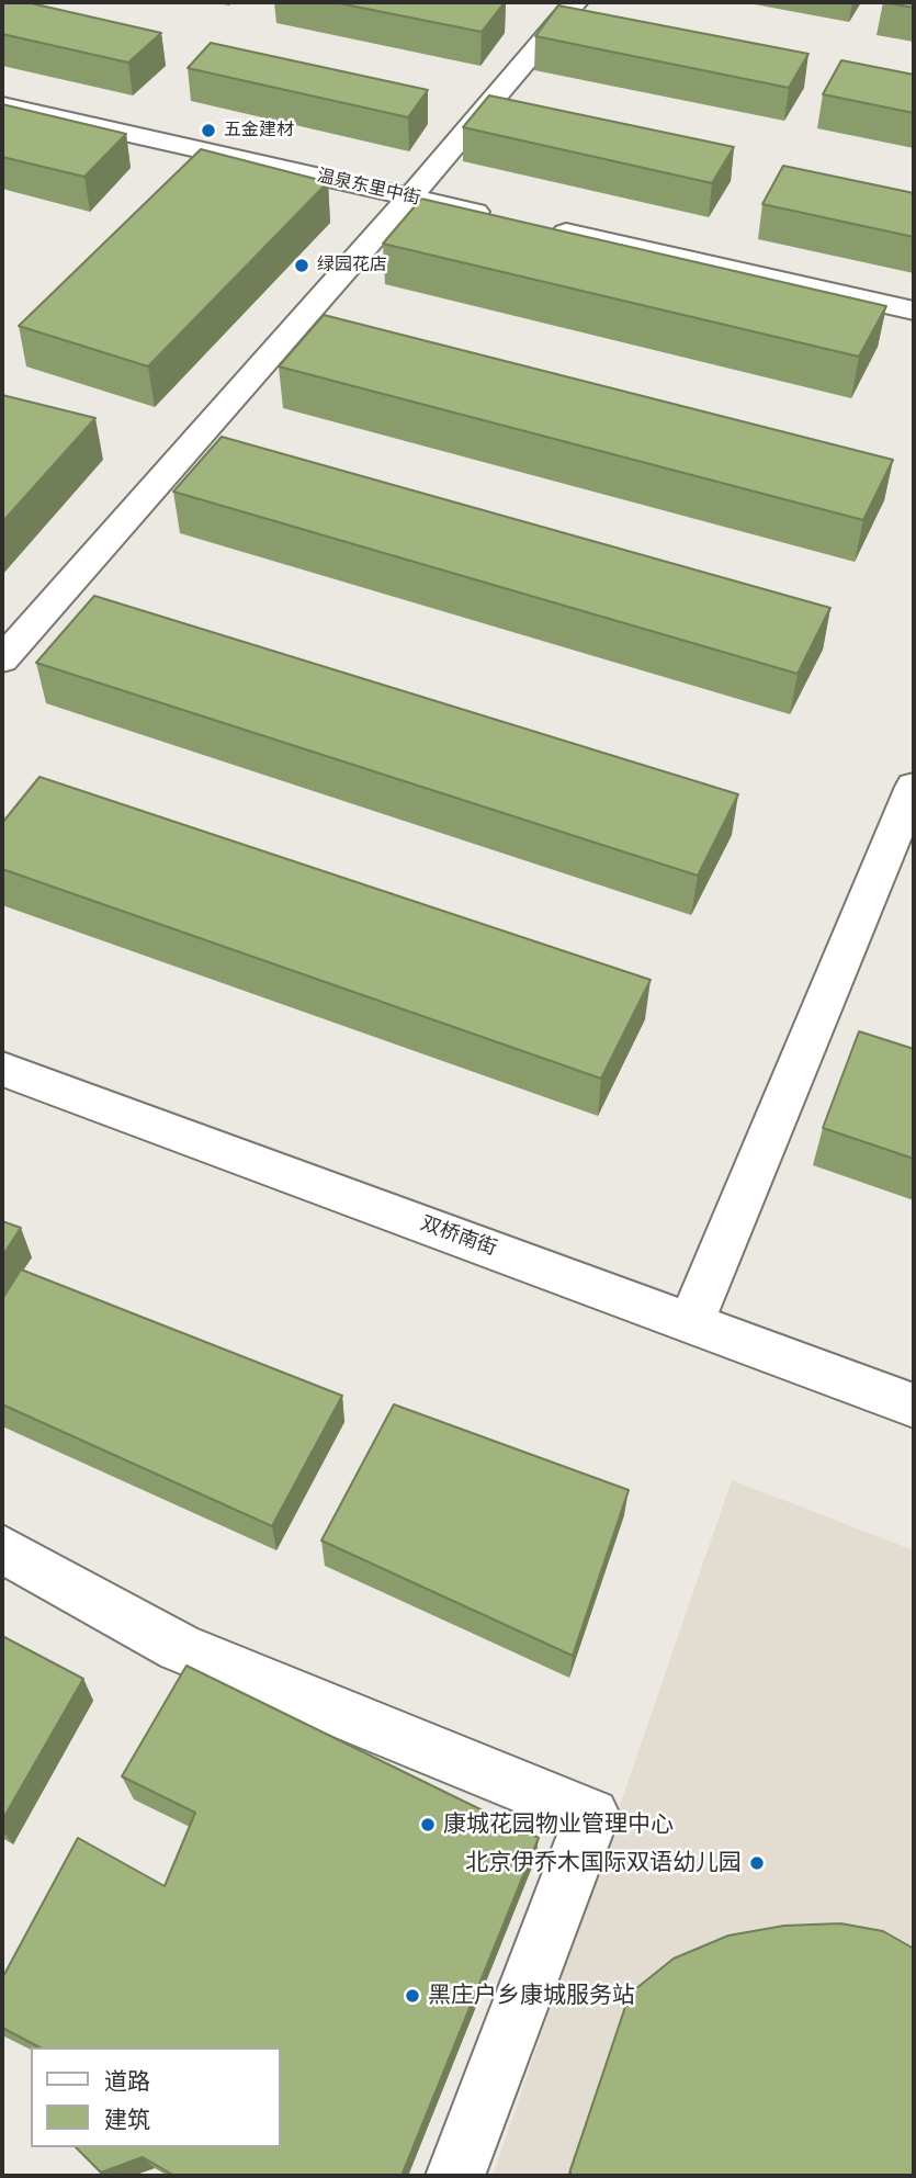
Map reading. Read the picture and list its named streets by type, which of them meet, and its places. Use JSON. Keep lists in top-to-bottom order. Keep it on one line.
{"streets":{"street":["温泉东里中街","双桥南街"]},"places":["五金建材","绿园花店","康城花园物业管理中心","北京伊乔木国际双语幼儿园","黑庄户乡康城服务站"],"legend":["道路","建筑"]}
